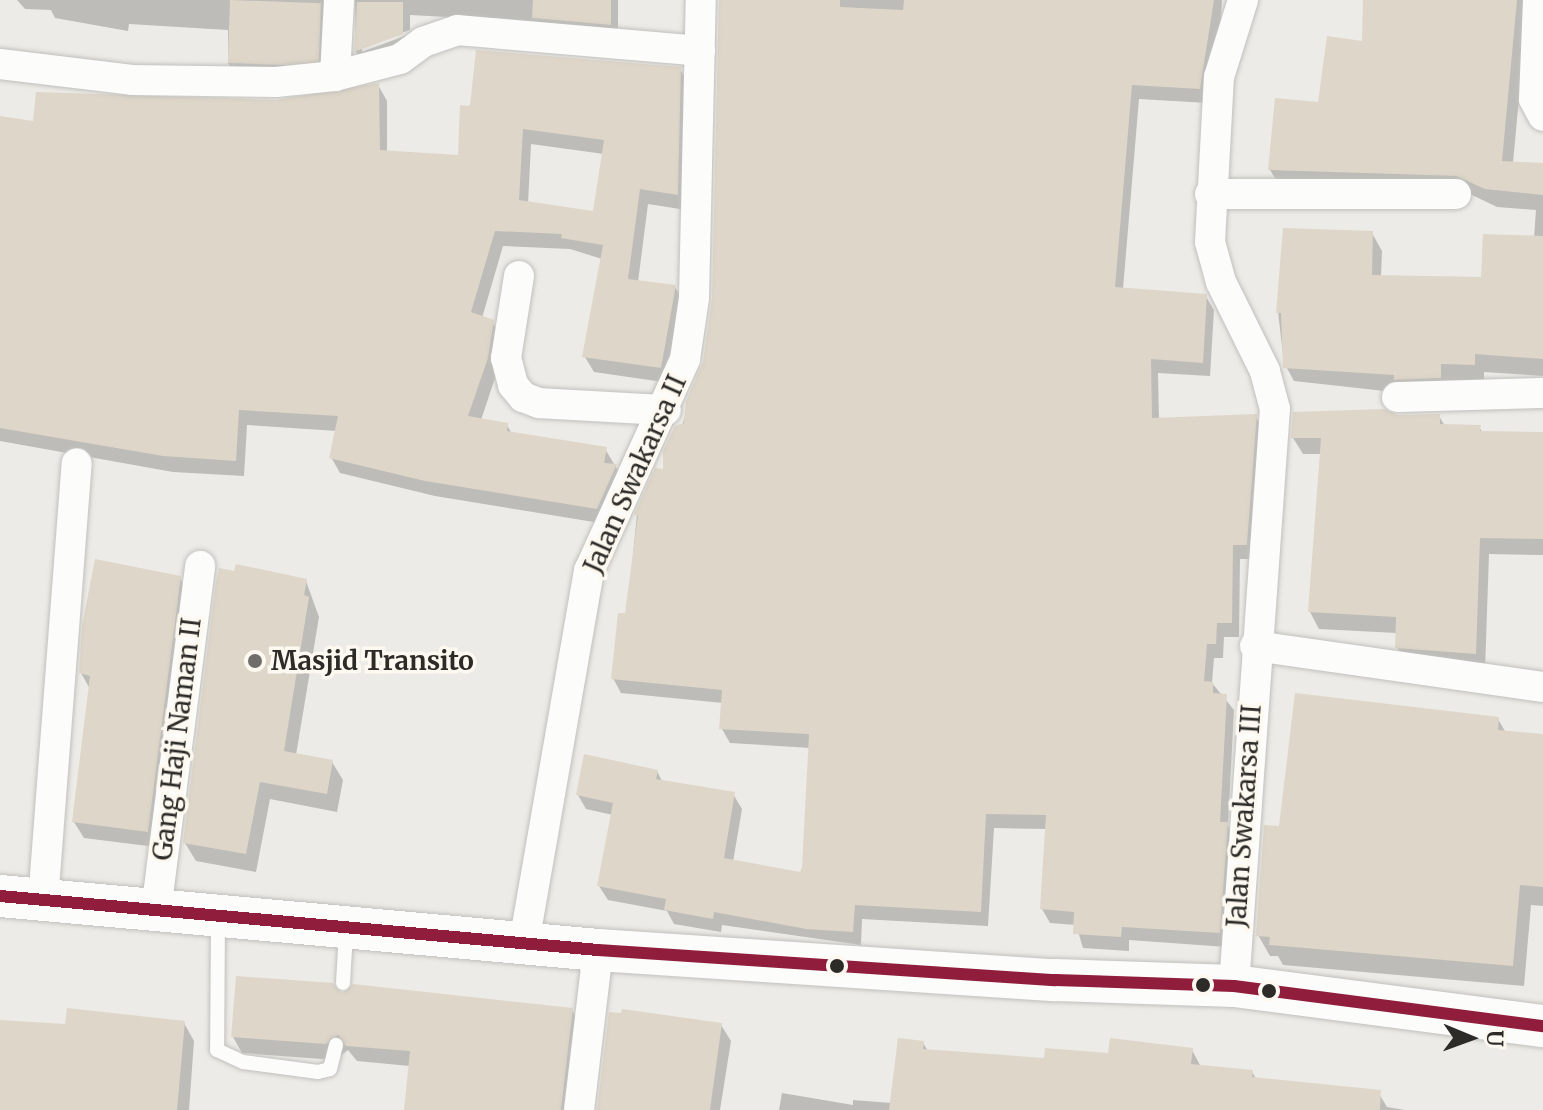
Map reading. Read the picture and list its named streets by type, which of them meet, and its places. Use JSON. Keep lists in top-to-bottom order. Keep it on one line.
{"streets":{"street":["Jalan Swakarsa II","Gang Haji Naman II","Jalan Swakarsa III"]},"places":["Masjid Transito"],"north":"right"}
